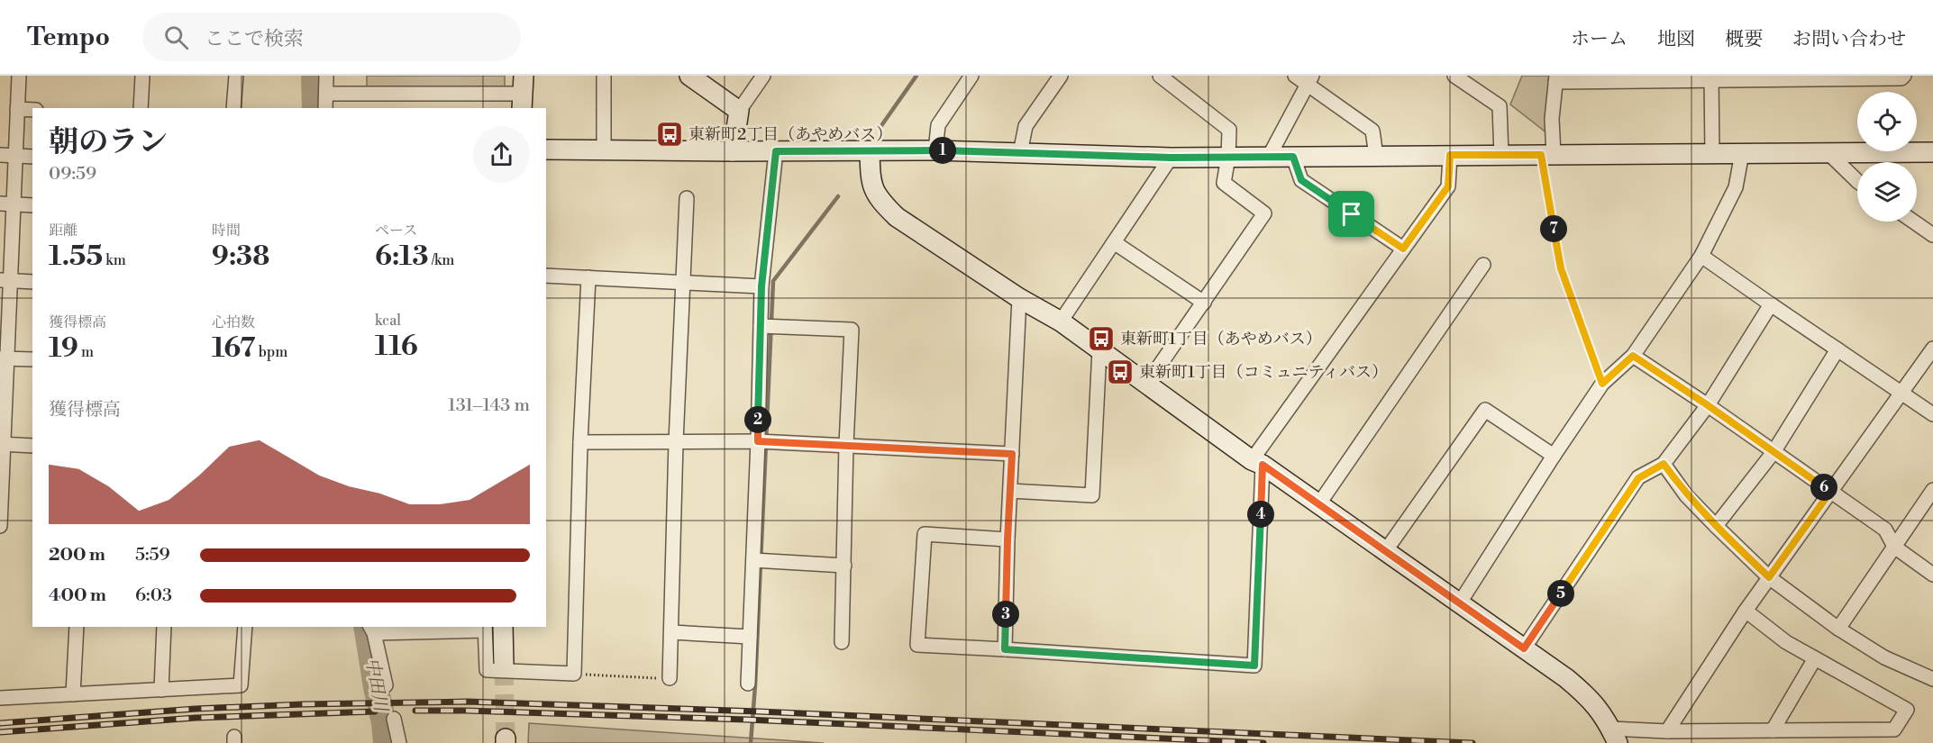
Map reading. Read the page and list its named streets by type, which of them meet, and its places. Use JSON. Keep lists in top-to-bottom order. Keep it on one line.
{"water":["中田川"],"places":{"bus stop":["東新町2丁目（あやめバス）","東新町1丁目（あやめバス）","東新町1丁目（コミュニティバス）"]},"page":{"header":"Tempo","search":"ここで検索","nav":["ホーム","地図","概要","お問い合わせ"],"heading":["朝のラン","09:59"],"pins":["1","7","2","6","4","5","3"],"stats":[["距離","1.55 km"],["時間","9:38"],["ペース","6:13 /km"],["獲得標高","19 m"],["心拍数","167 bpm"],["kcal","116"]],"chart":["獲得標高","131–143 m"],"list":[{"name":"200 m","note":"5:59"},{"name":"400 m","note":"6:03"}]}}
